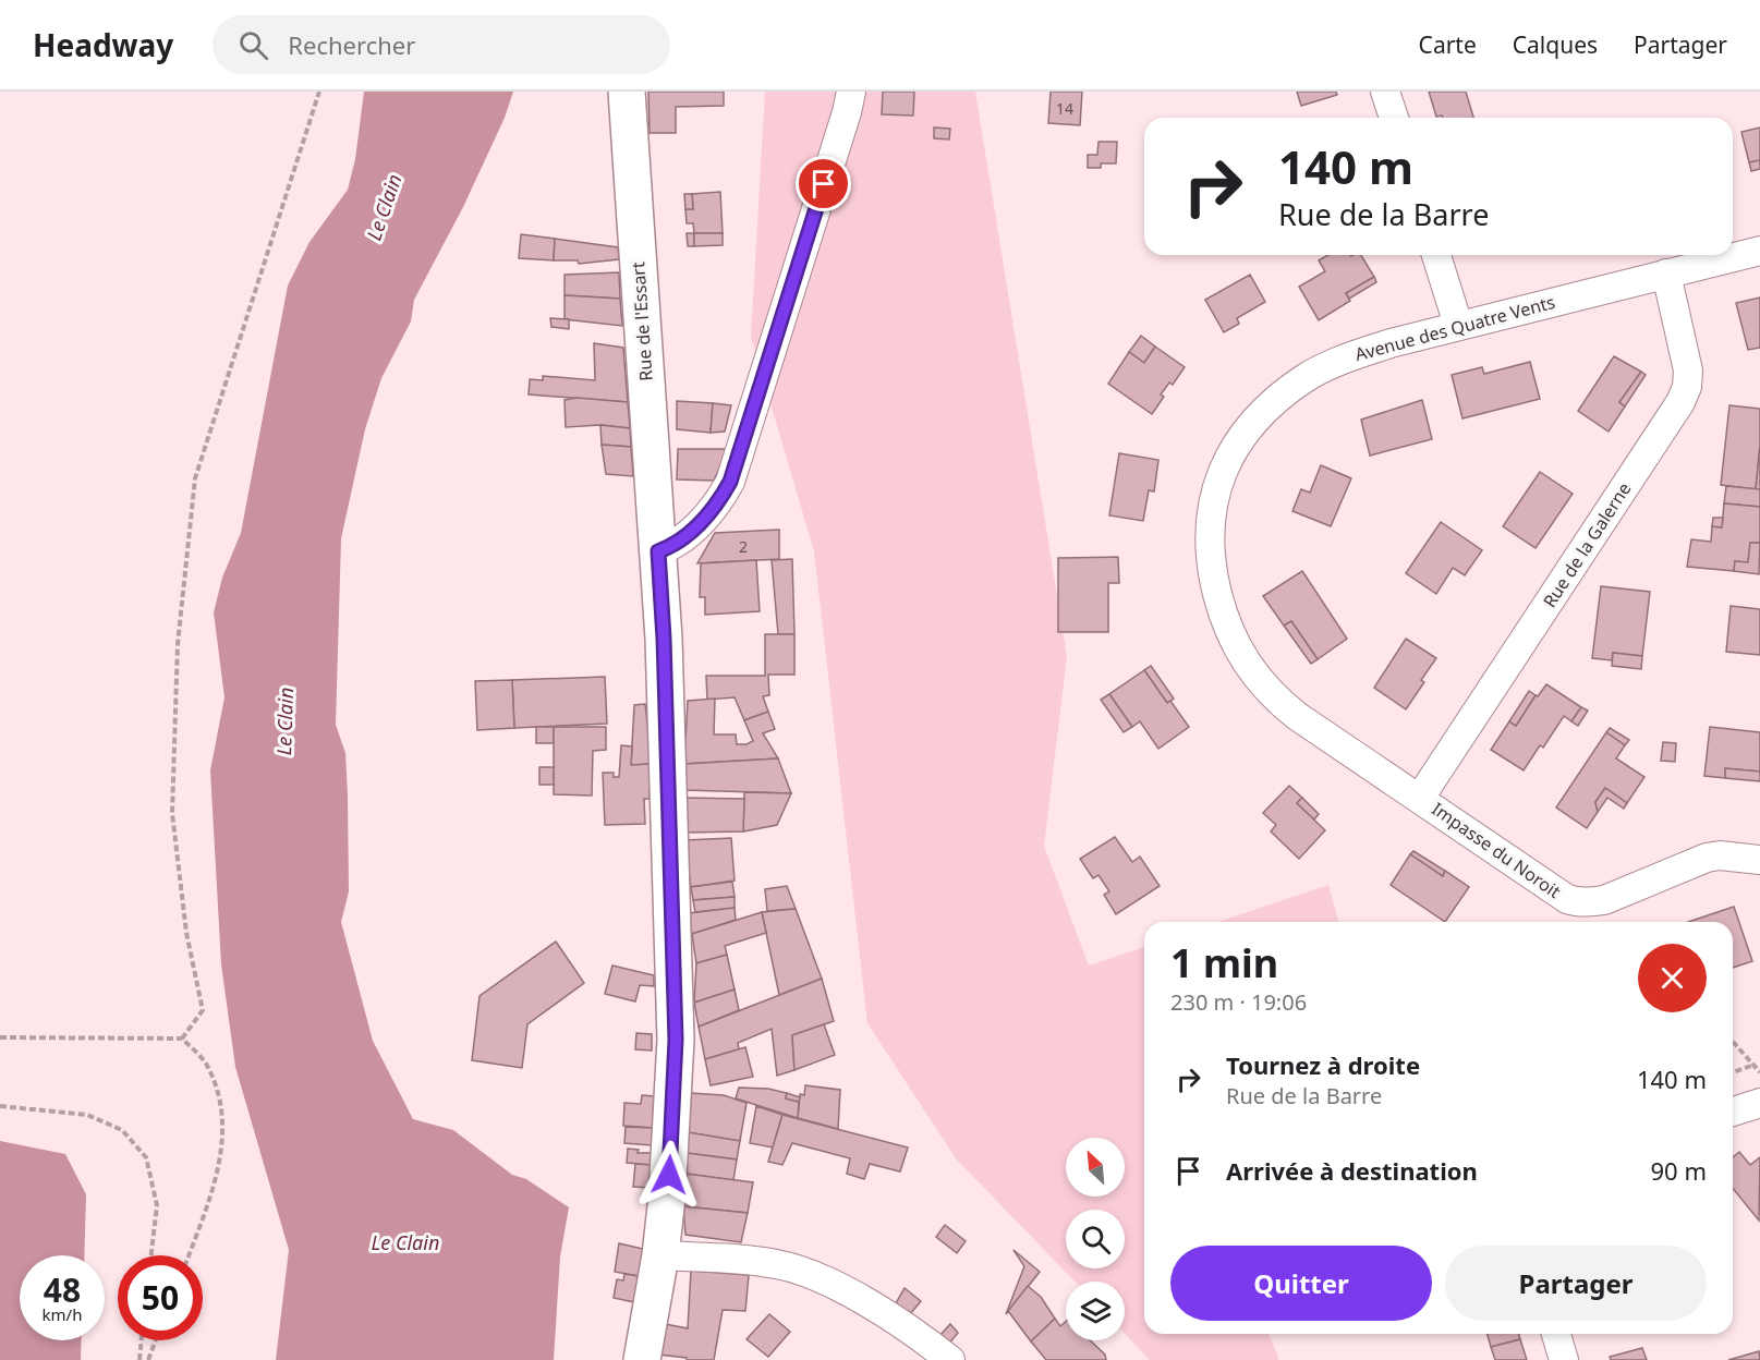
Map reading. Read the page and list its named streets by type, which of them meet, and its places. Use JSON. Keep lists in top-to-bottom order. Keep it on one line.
{"streets":{"main road":["Rue de l'Essart"],"street":["Avenue des Quatre Vents","Rue de la Galerne","Impasse du Noroit"]},"crossings":[["Avenue des Quatre Vents","Rue de la Galerne"],["Avenue des Quatre Vents","Impasse du Noroit"],["Rue de la Galerne","Impasse du Noroit"]],"water":["Le Clain"],"house_numbers":["14","2"],"north":"top left","page":{"header":"Headway","search":"Rechercher","nav":["Carte","Calques","Partager"],"turn":["140 m","Rue de la Barre"],"heading":["1 min","230 m · 19:06"],"list":[{"name":"Tournez à droite","note":"Rue de la Barre","value":"140 m"},{"name":"Arrivée à destination","value":"90 m"}],"buttons":["Quitter","Partager"],"speed":"48 km/h","limit":"50"}}
